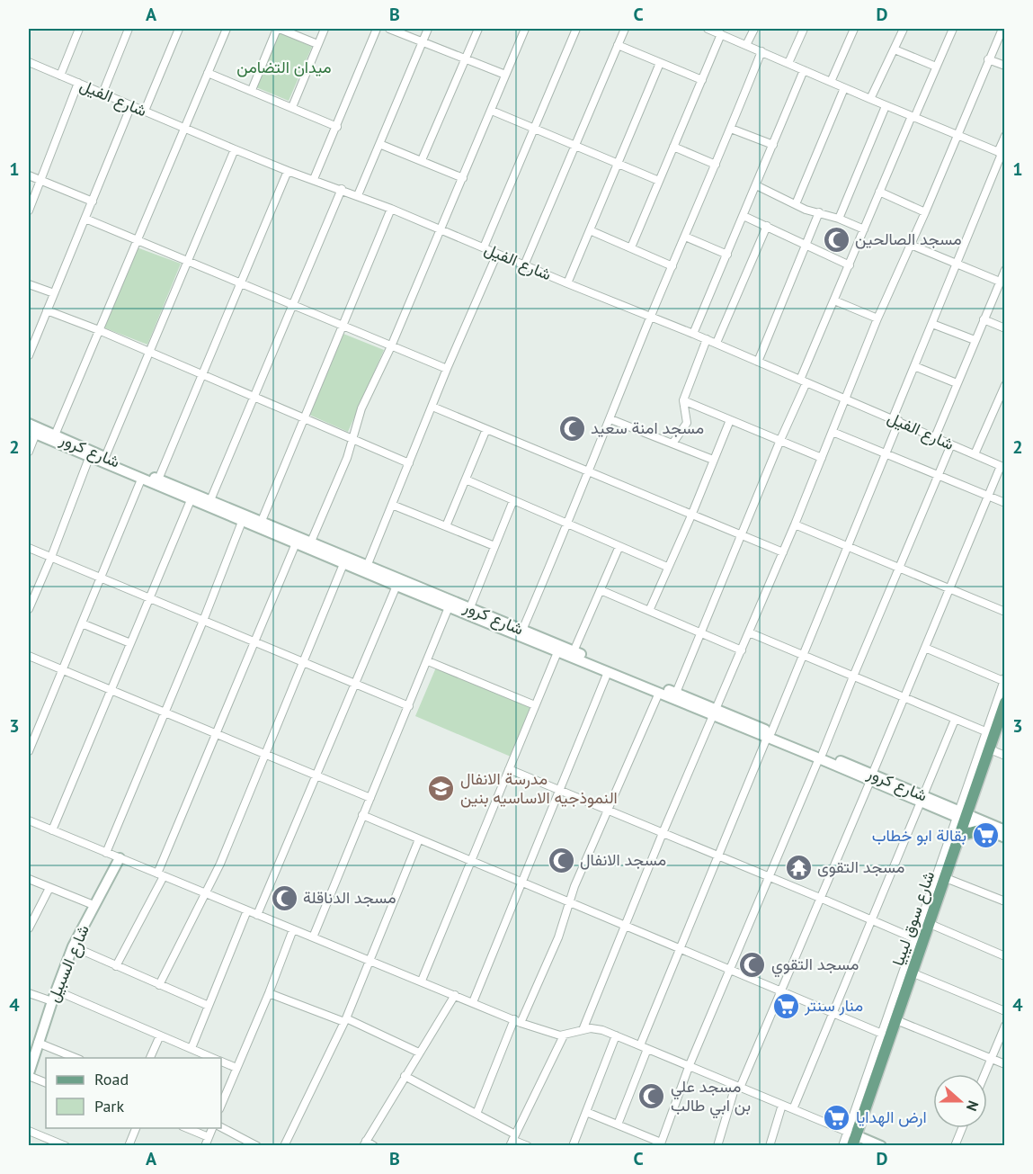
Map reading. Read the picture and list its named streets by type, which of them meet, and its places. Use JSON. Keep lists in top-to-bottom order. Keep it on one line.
{"streets":{"main road":["شارع كرور","شارع سوق ليبيا","شارع السبيل"],"street":["شارع الفيل"]},"crossings":[["شارع كرور","شارع سوق ليبيا"]],"parks":["ميدان التضامن"],"places":{"mosque":["مسجد الصالحين","مسجد امنة سعيد","مسجد الانفال","مسجد الدناقلة","مسجد التقوي","مسجد علي بن ابي طالب"],"school or university":["مدرسة الانفال النموذجيه الاساسيه بنين"],"supermarket":["بقالة ابو خطاب","منار سنتر","ارض الهدايا"],"temple":["مسجد التقوى"]},"legend":["Road","Park"],"north":"right","grid":{"columns":["A","B","C","D"],"rows":["1","2","3","4"]}}
